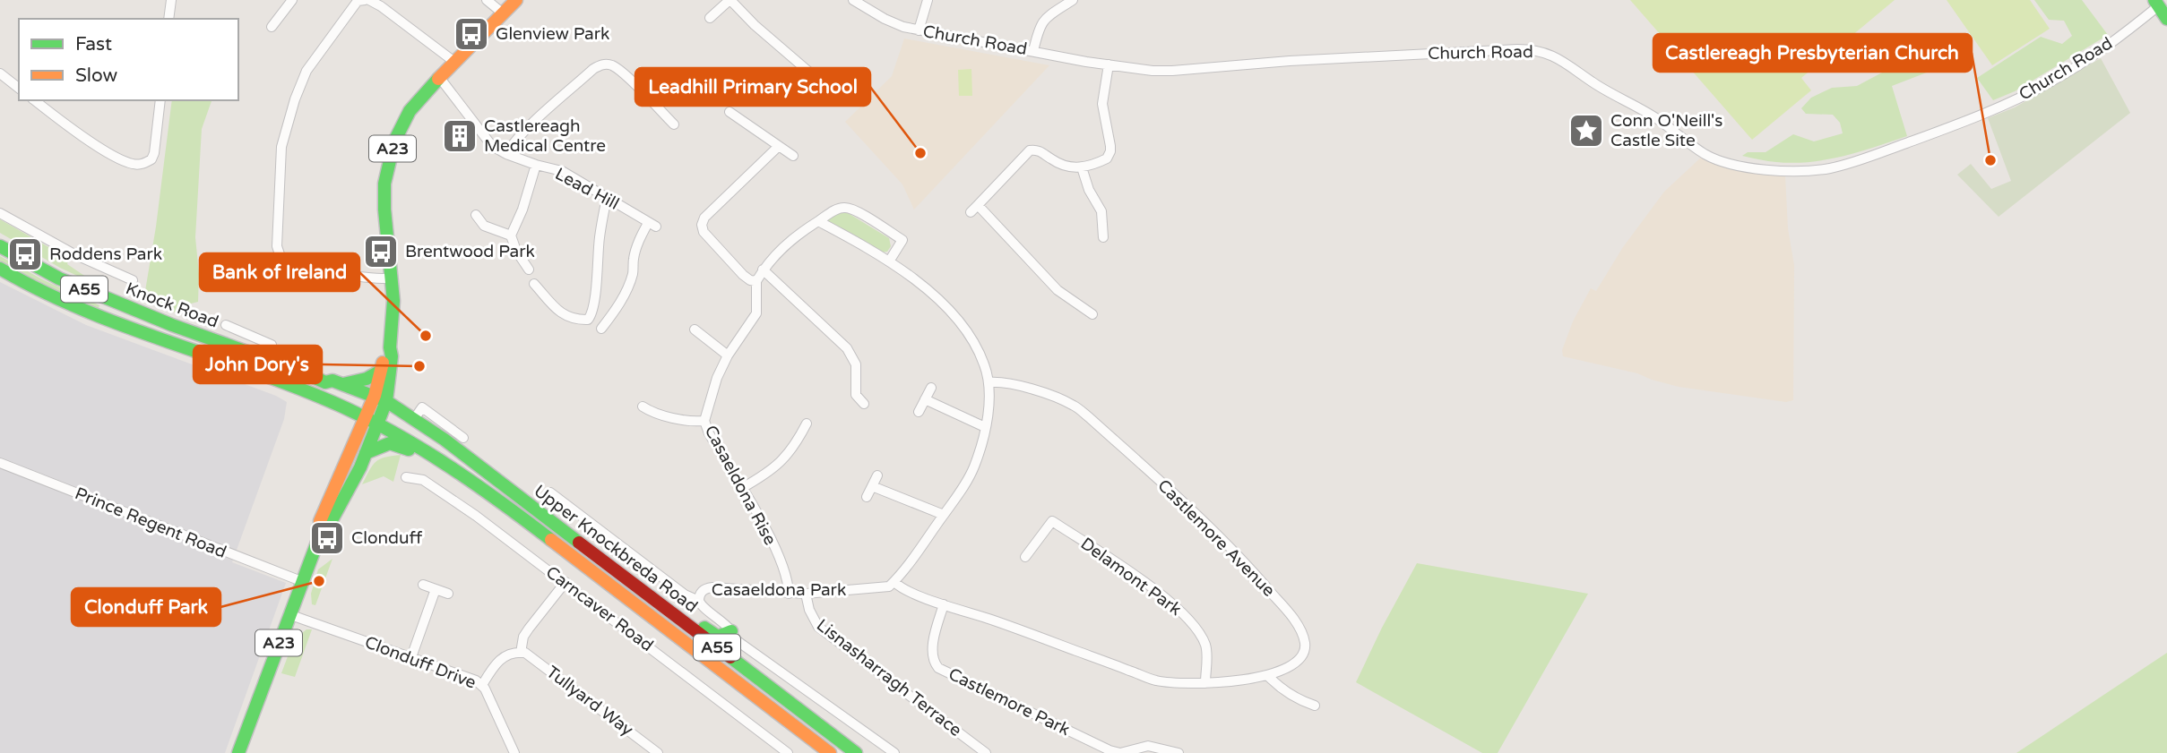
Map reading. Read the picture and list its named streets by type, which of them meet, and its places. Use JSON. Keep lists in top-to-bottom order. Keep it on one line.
{"streets":{"main road":["A23","A55","Knock Road","Upper Knockbreda Road"],"street":["Church Road","Lead Hill","Casaeldona Rise","Prince Regent Road","Castlemore Avenue","Delamont Park","Casaeldona Park","Carncaver Road","Clonduff Drive","Lisnasharragh Terrace","Tullyard Way","Castlemore Park"]},"crossings":[["A23","Lead Hill"],["A23","Knock Road"],["A23","Prince Regent Road"],["A23","Upper Knockbreda Road"],["A23","Clonduff Drive"],["Knock Road","Upper Knockbreda Road"],["Casaeldona Rise","Casaeldona Park"],["Castlemore Avenue","Delamont Park"],["Castlemore Avenue","Casaeldona Park"],["Castlemore Avenue","Castlemore Park"],["Upper Knockbreda Road","Casaeldona Park"],["Casaeldona Park","Lisnasharragh Terrace"]],"places":{"bus stop":["Glenview Park","Brentwood Park","Roddens Park","Clonduff"],"place":["Conn O'Neill's Castle Site"],"building":["Castlereagh Medical Centre"],"other":["Leadhill Primary School","Castlereagh Presbyterian Church","Bank of Ireland","John Dory's","Clonduff Park"]},"legend":["Fast","Slow"]}
